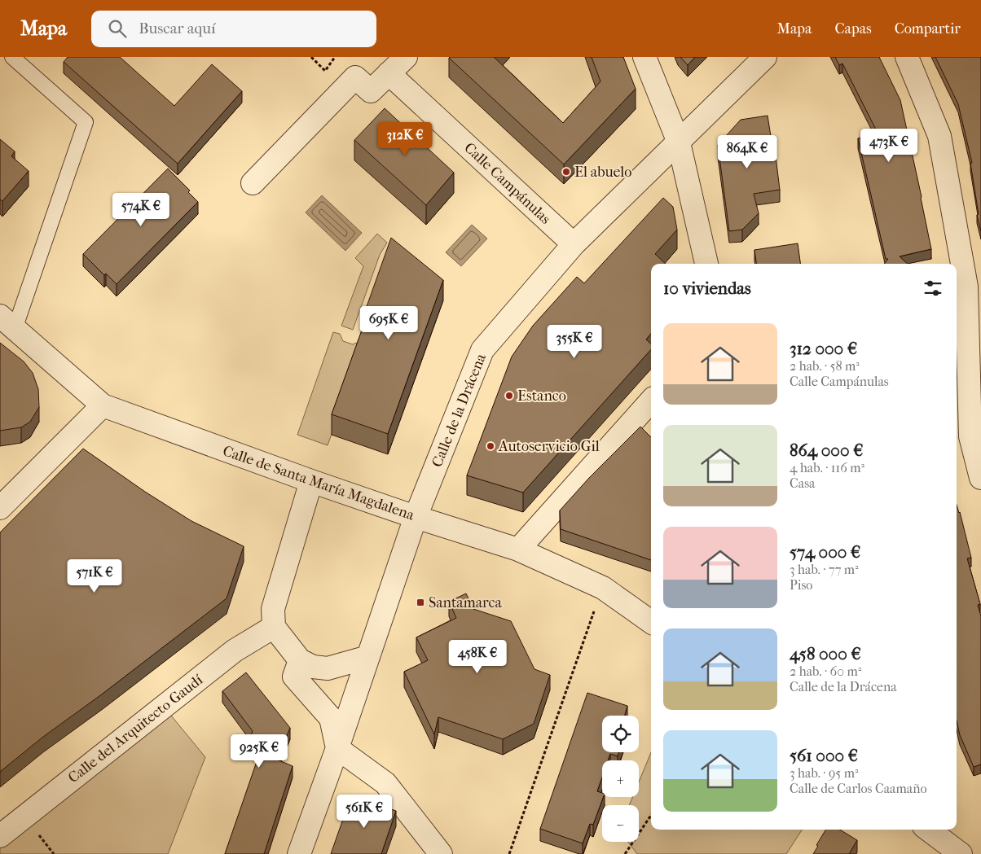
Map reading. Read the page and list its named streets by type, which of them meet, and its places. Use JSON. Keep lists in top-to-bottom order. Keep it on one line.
{"streets":{"street":["Calle Campánulas","Calle de la Drácena","Calle de Santa María Magdalena","Calle del Arquitecto Gaudí"]},"crossings":[["Calle Campánulas","Calle de la Drácena"],["Calle de la Drácena","Calle de Santa María Magdalena"]],"places":{"other":["El abuelo","Estanco","Autoservicio Gil"],"transit":["Santamarca"]},"page":{"header":"Mapa","search":"Buscar aquí","nav":["Mapa","Capas","Compartir"],"price":["312K €","473K €","864K €","574K €","695K €","355K €","571K €","458K €","925K €","561K €"],"heading":"10 viviendas","list":[{"name":"312 000 €","note":"2 hab. · 58 m² · Calle Campánulas"},{"name":"864 000 €","note":"4 hab. · 116 m² · Casa"},{"name":"574 000 €","note":"3 hab. · 77 m² · Piso"},{"name":"458 000 €","note":"2 hab. · 60 m² · Calle de la Drácena"},{"name":"561 000 €","note":"3 hab. · 95 m² · Calle de Carlos Caamaño"}],"map_buttons":["+","−"]}}
